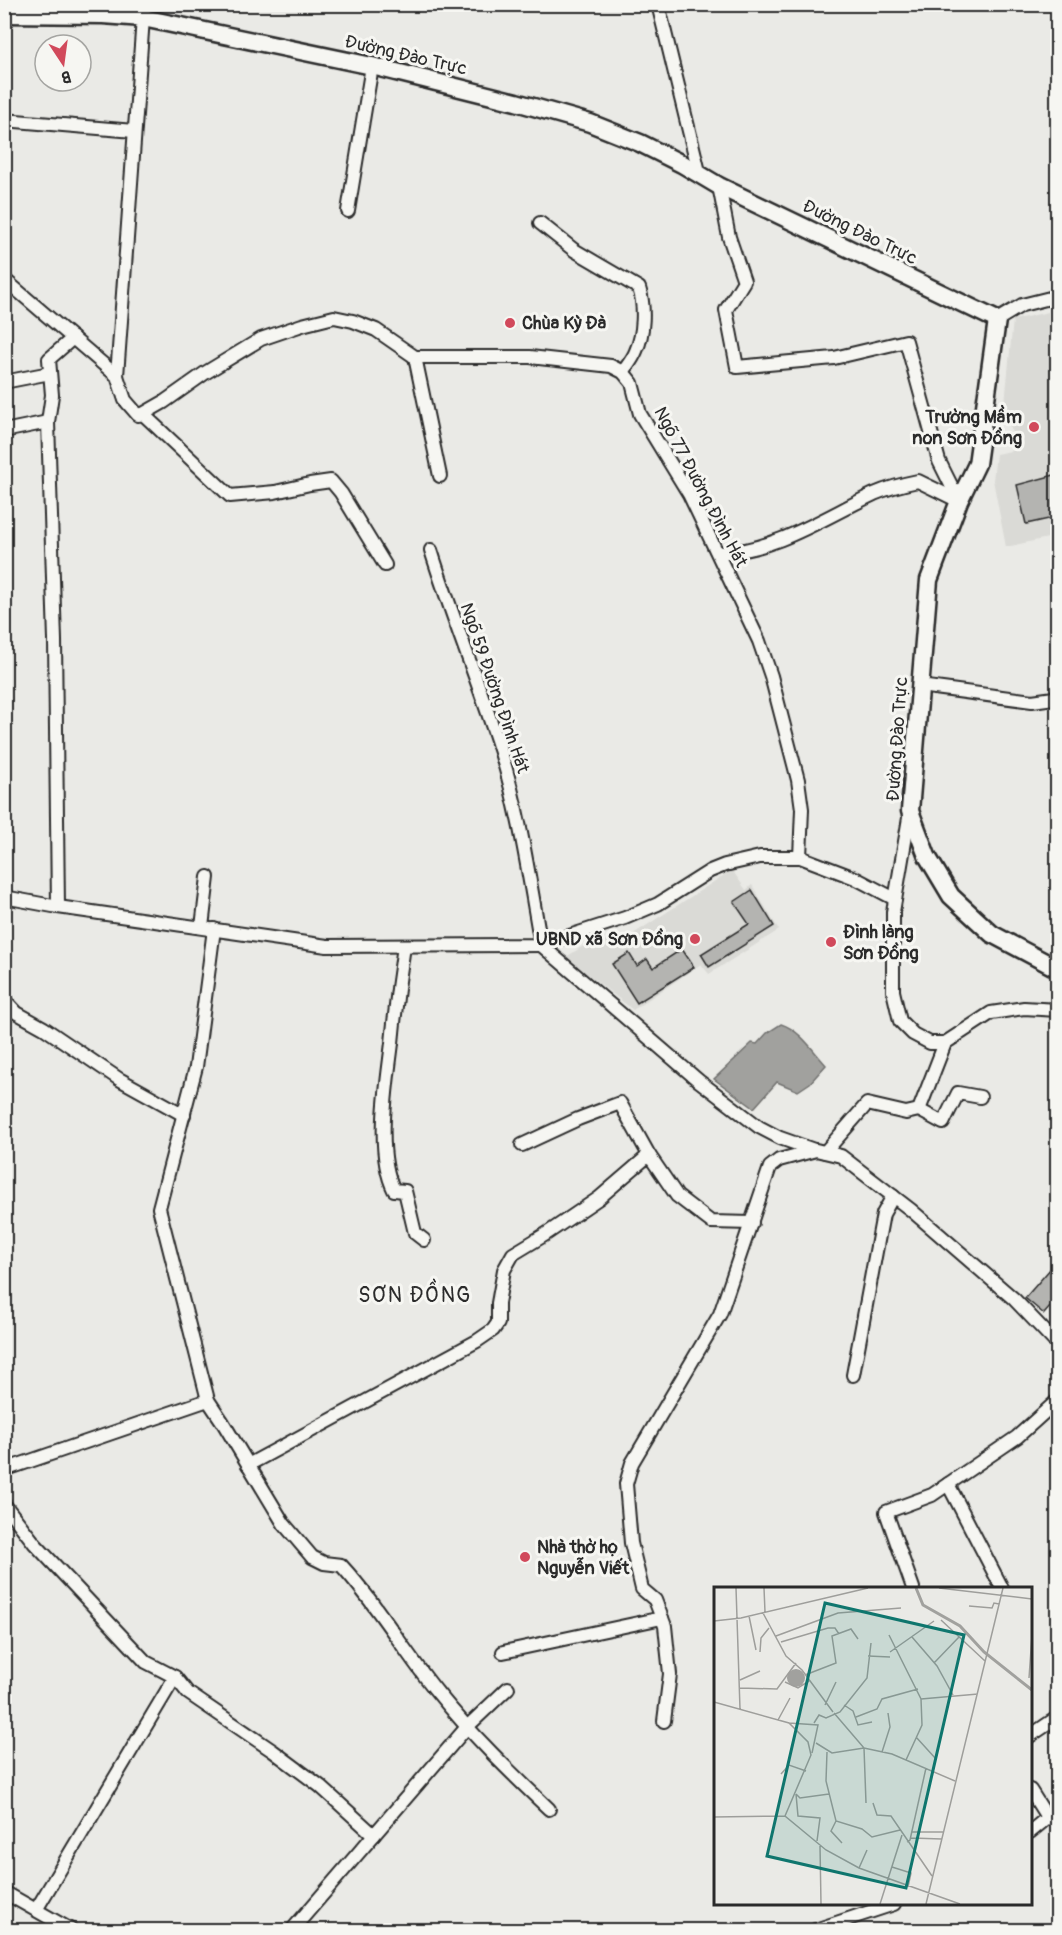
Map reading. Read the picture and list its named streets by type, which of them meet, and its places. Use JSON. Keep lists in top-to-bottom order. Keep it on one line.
{"streets":{"street":["Đường Đào Trực","Ngõ 77 Đường Đình Hát","Ngõ 59 Đường Đình Hát"]},"districts":["SƠN ĐỒNG"],"places":["Chùa Kỳ Đà","Trường Mầm non Sơn Đồng","UBND xã Sơn Đồng","Đình làng Sơn Đồng","Nhà thờ họ Nguyễn Viết"],"north":"bottom"}
